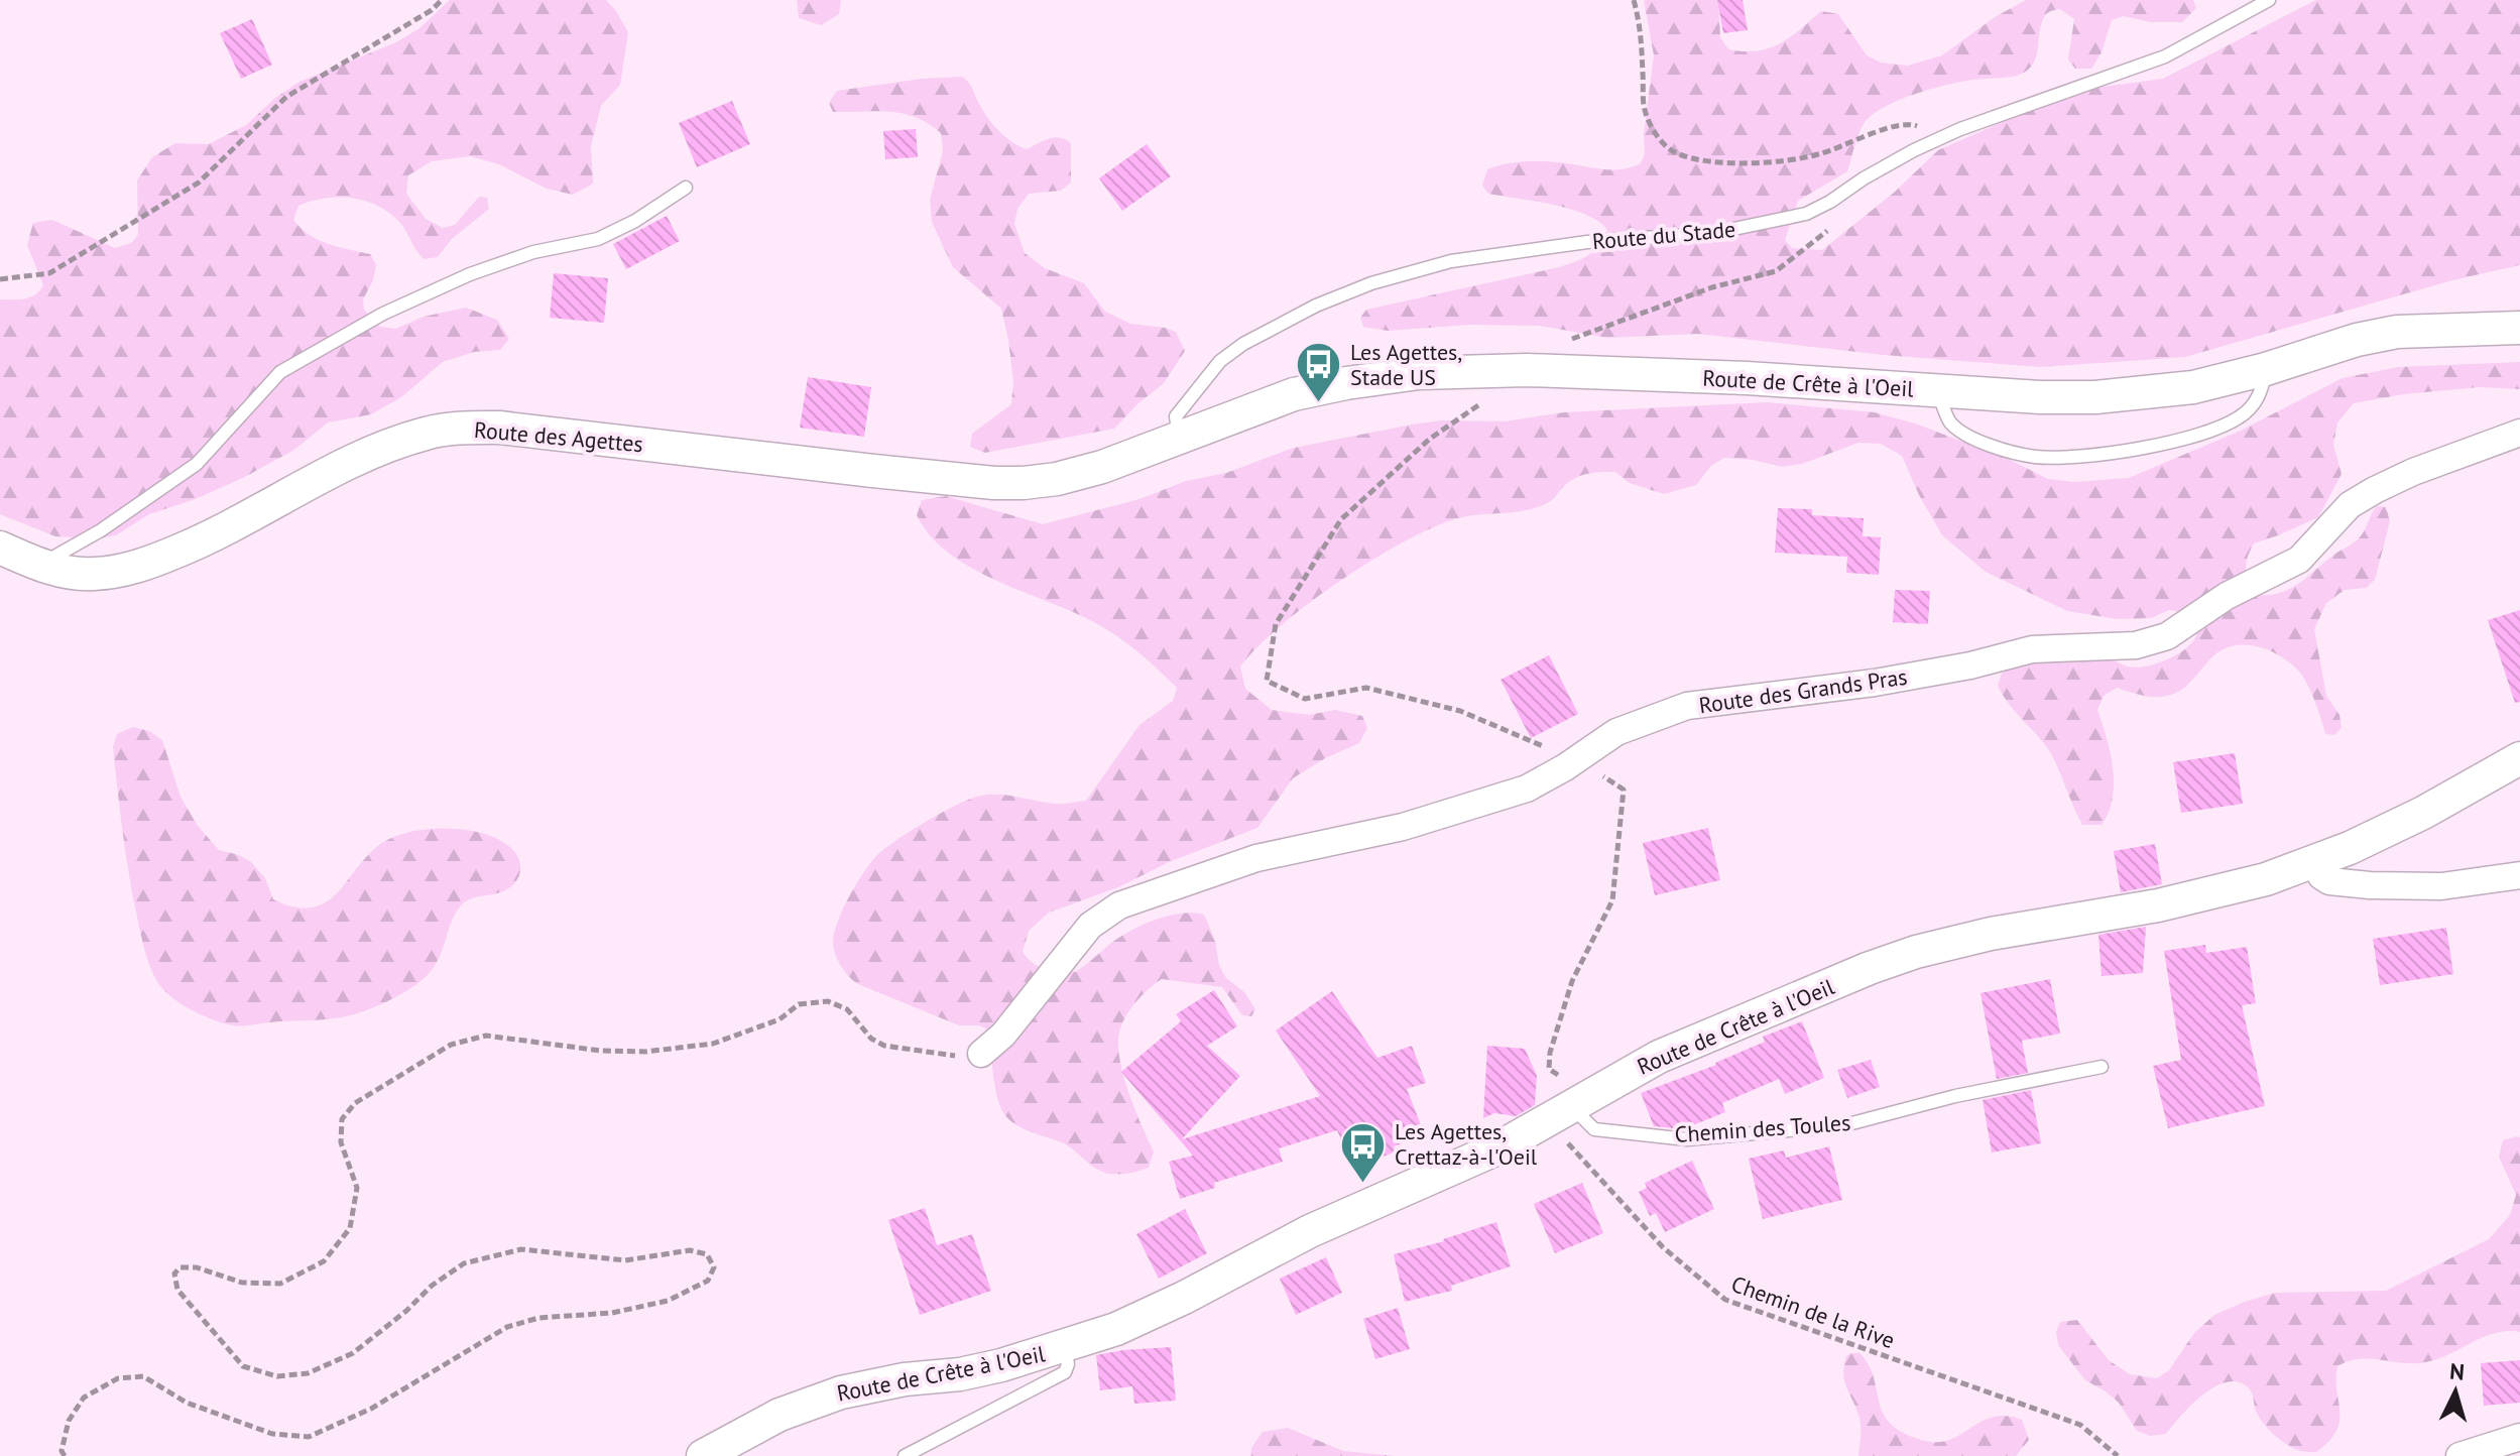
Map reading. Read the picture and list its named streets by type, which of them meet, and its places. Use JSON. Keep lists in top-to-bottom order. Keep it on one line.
{"streets":{"street":["Route de Crête à l'Oeil","Route des Agettes","Route des Grands Pras"],"lane":["Route du Stade","Chemin des Toules"],"path":["Chemin de la Rive"]},"crossings":[["Route du Stade","Route de Crête à l'Oeil"],["Route de Crête à l'Oeil","Route des Agettes"],["Route de Crête à l'Oeil","Chemin des Toules"],["Route de Crête à l'Oeil","Chemin de la Rive"],["Chemin des Toules","Chemin de la Rive"]],"places":{"bus stop":["Les Agettes, Stade US","Les Agettes, Crettaz-à-l'Oeil"]},"north":"top"}
